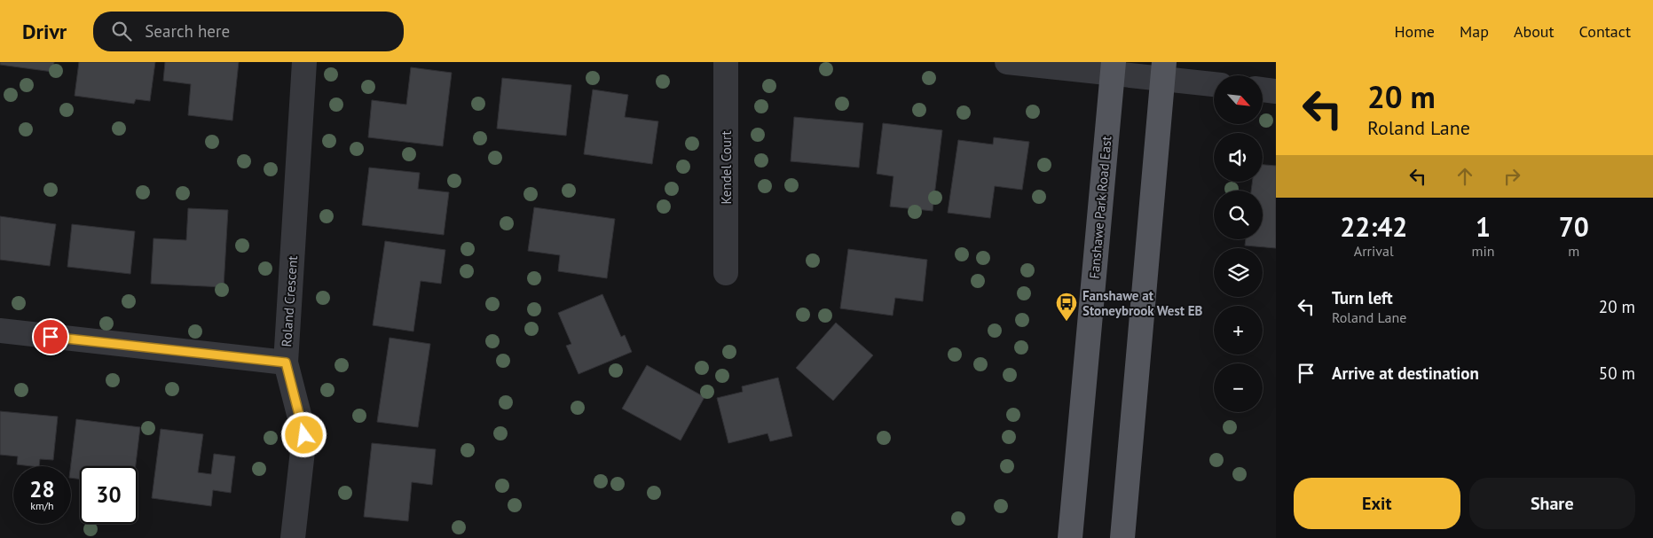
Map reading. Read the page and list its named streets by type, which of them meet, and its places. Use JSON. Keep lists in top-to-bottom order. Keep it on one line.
{"streets":{"main road":["Fanshawe Park Road East"],"street":["Kendel Court","Roland Crescent"]},"places":{"bus stop":["Fanshawe at Stoneybrook West EB"]},"north":"bottom right","page":{"header":"Drivr","search":"Search here","nav":["Home","Map","About","Contact"],"turn":["20 m","Roland Lane"],"map_buttons":["+","−"],"eta":["22:42","Arrival","1","min","70","m"],"list":[{"name":"Turn left","note":"Roland Lane","value":"20 m"},{"name":"Arrive at destination","value":"50 m"}],"speed":"28 km/h","limit":"30","buttons":["Exit","Share"]}}
